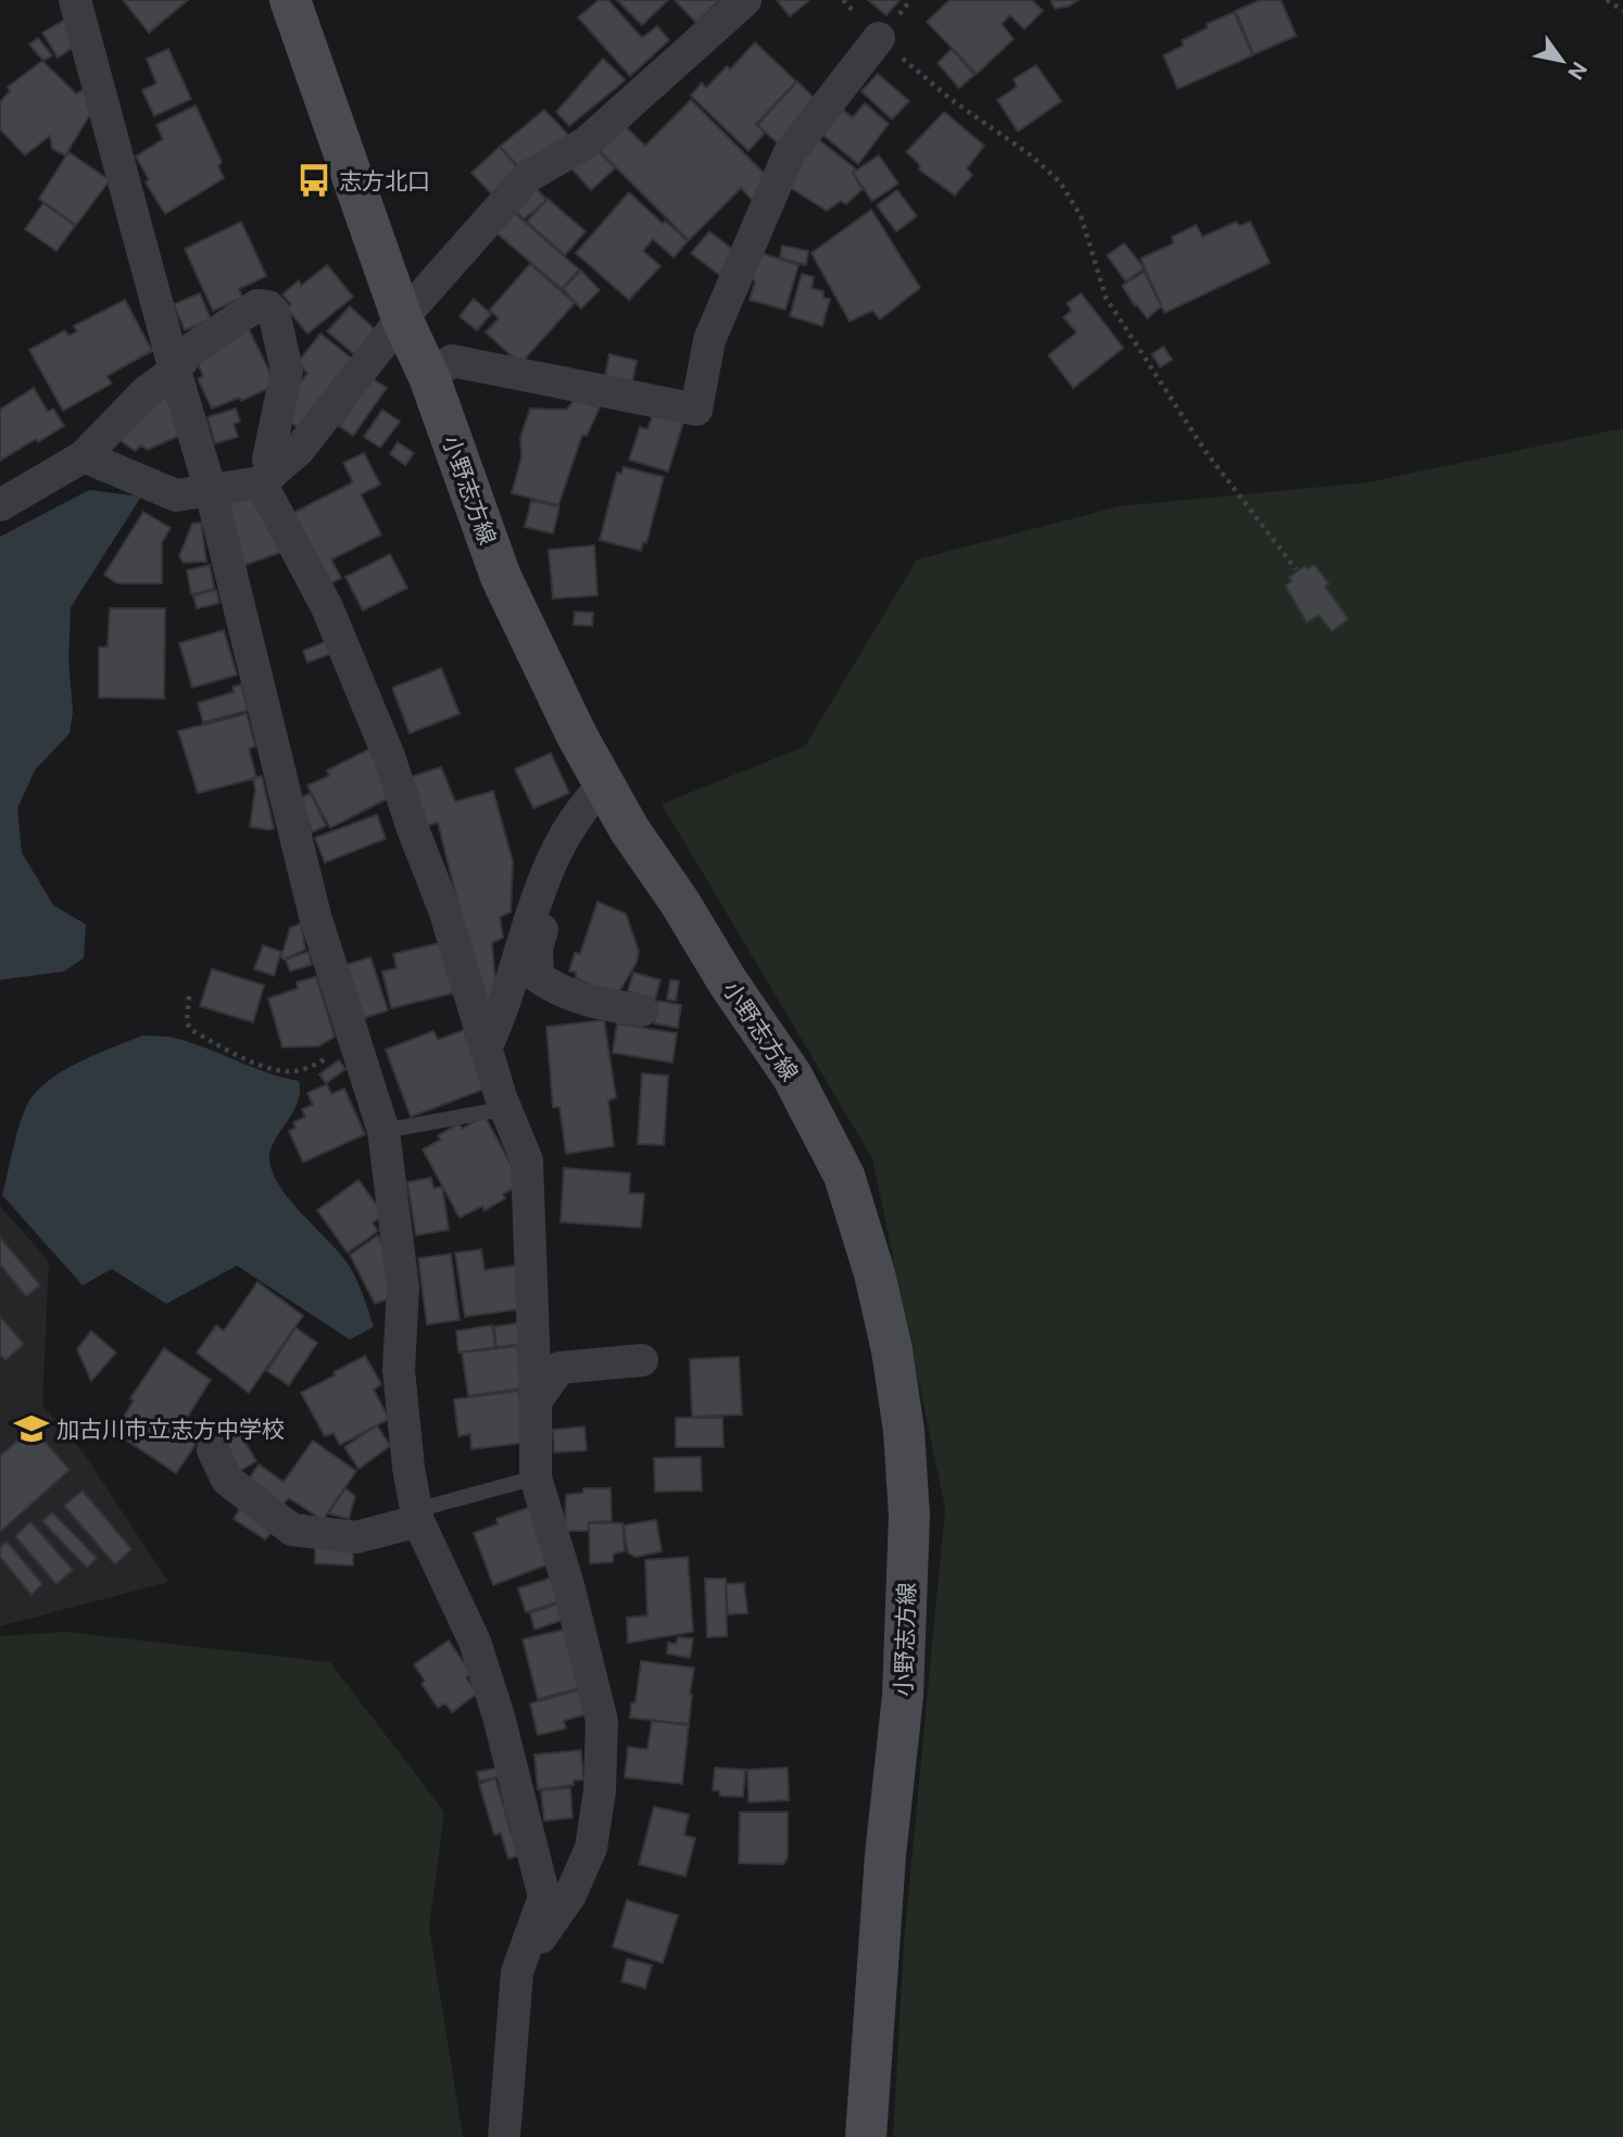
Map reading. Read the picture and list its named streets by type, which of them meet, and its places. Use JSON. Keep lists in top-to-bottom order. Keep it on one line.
{"streets":{"main road":["小野志方線"]},"places":{"bus stop":["志方北口"],"school or university":["加古川市立志方中学校"]},"north":"bottom right"}
